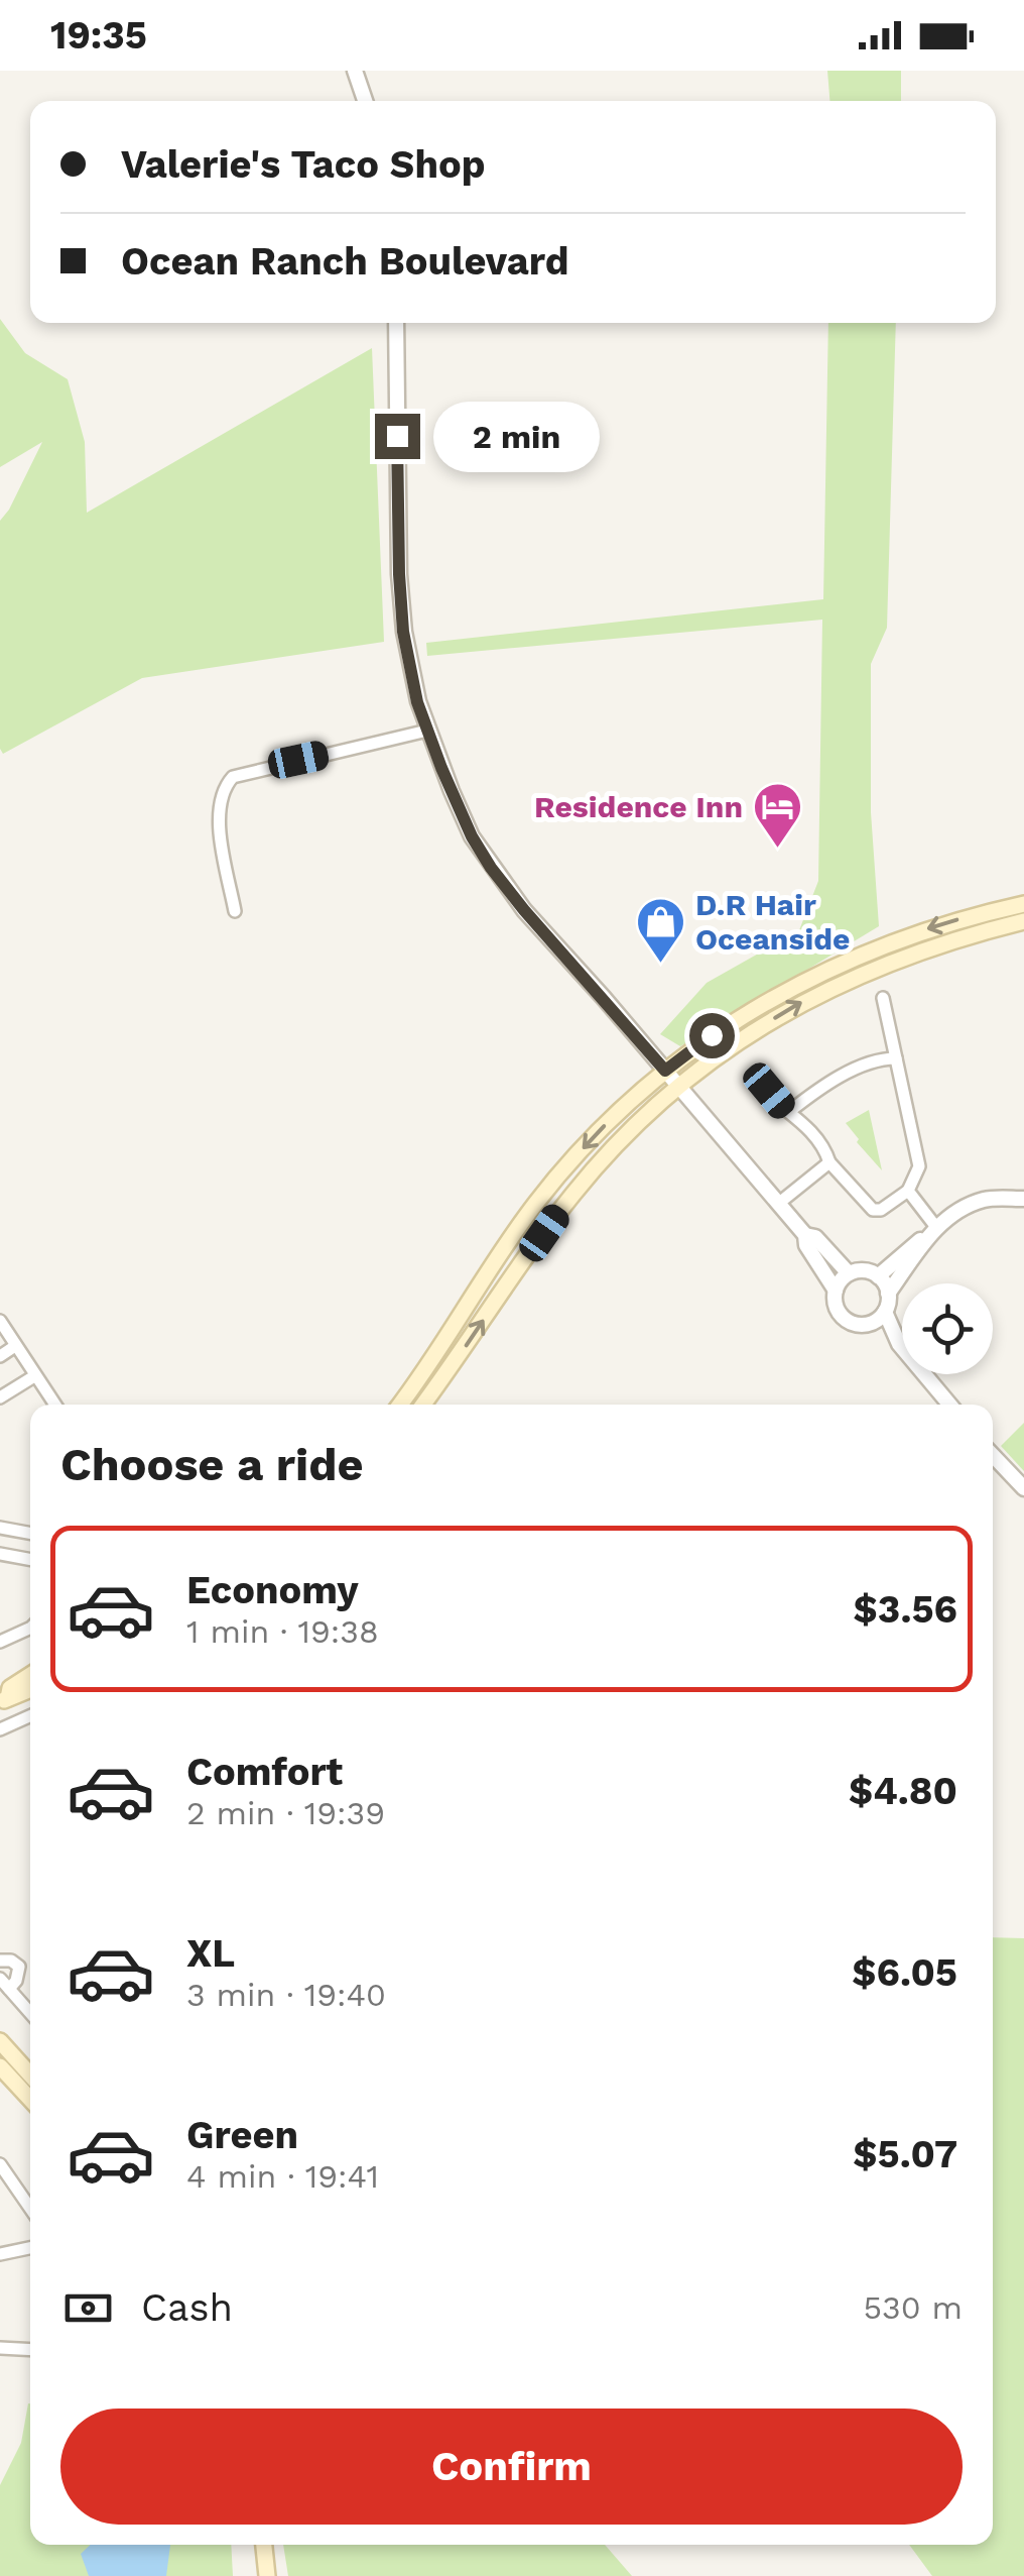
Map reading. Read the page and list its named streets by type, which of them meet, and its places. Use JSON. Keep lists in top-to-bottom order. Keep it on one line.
{"places":{"hotel":["Residence Inn"],"shop":["D.R Hair Oceanside"]},"page":{"status":"19:35","banner":["Valerie's Taco Shop","Ocean Ranch Boulevard"],"bubble":"2 min","heading":"Choose a ride","list":[{"name":"Economy","note":"1 min · 19:38","value":"$3.56"},{"name":"Comfort","note":"2 min · 19:39","value":"$4.80"},{"name":"XL","note":"3 min · 19:40","value":"$6.05"},{"name":"Green","note":"4 min · 19:41","value":"$5.07"}],"pay":["Cash","530 m"],"buttons":"Confirm"}}
